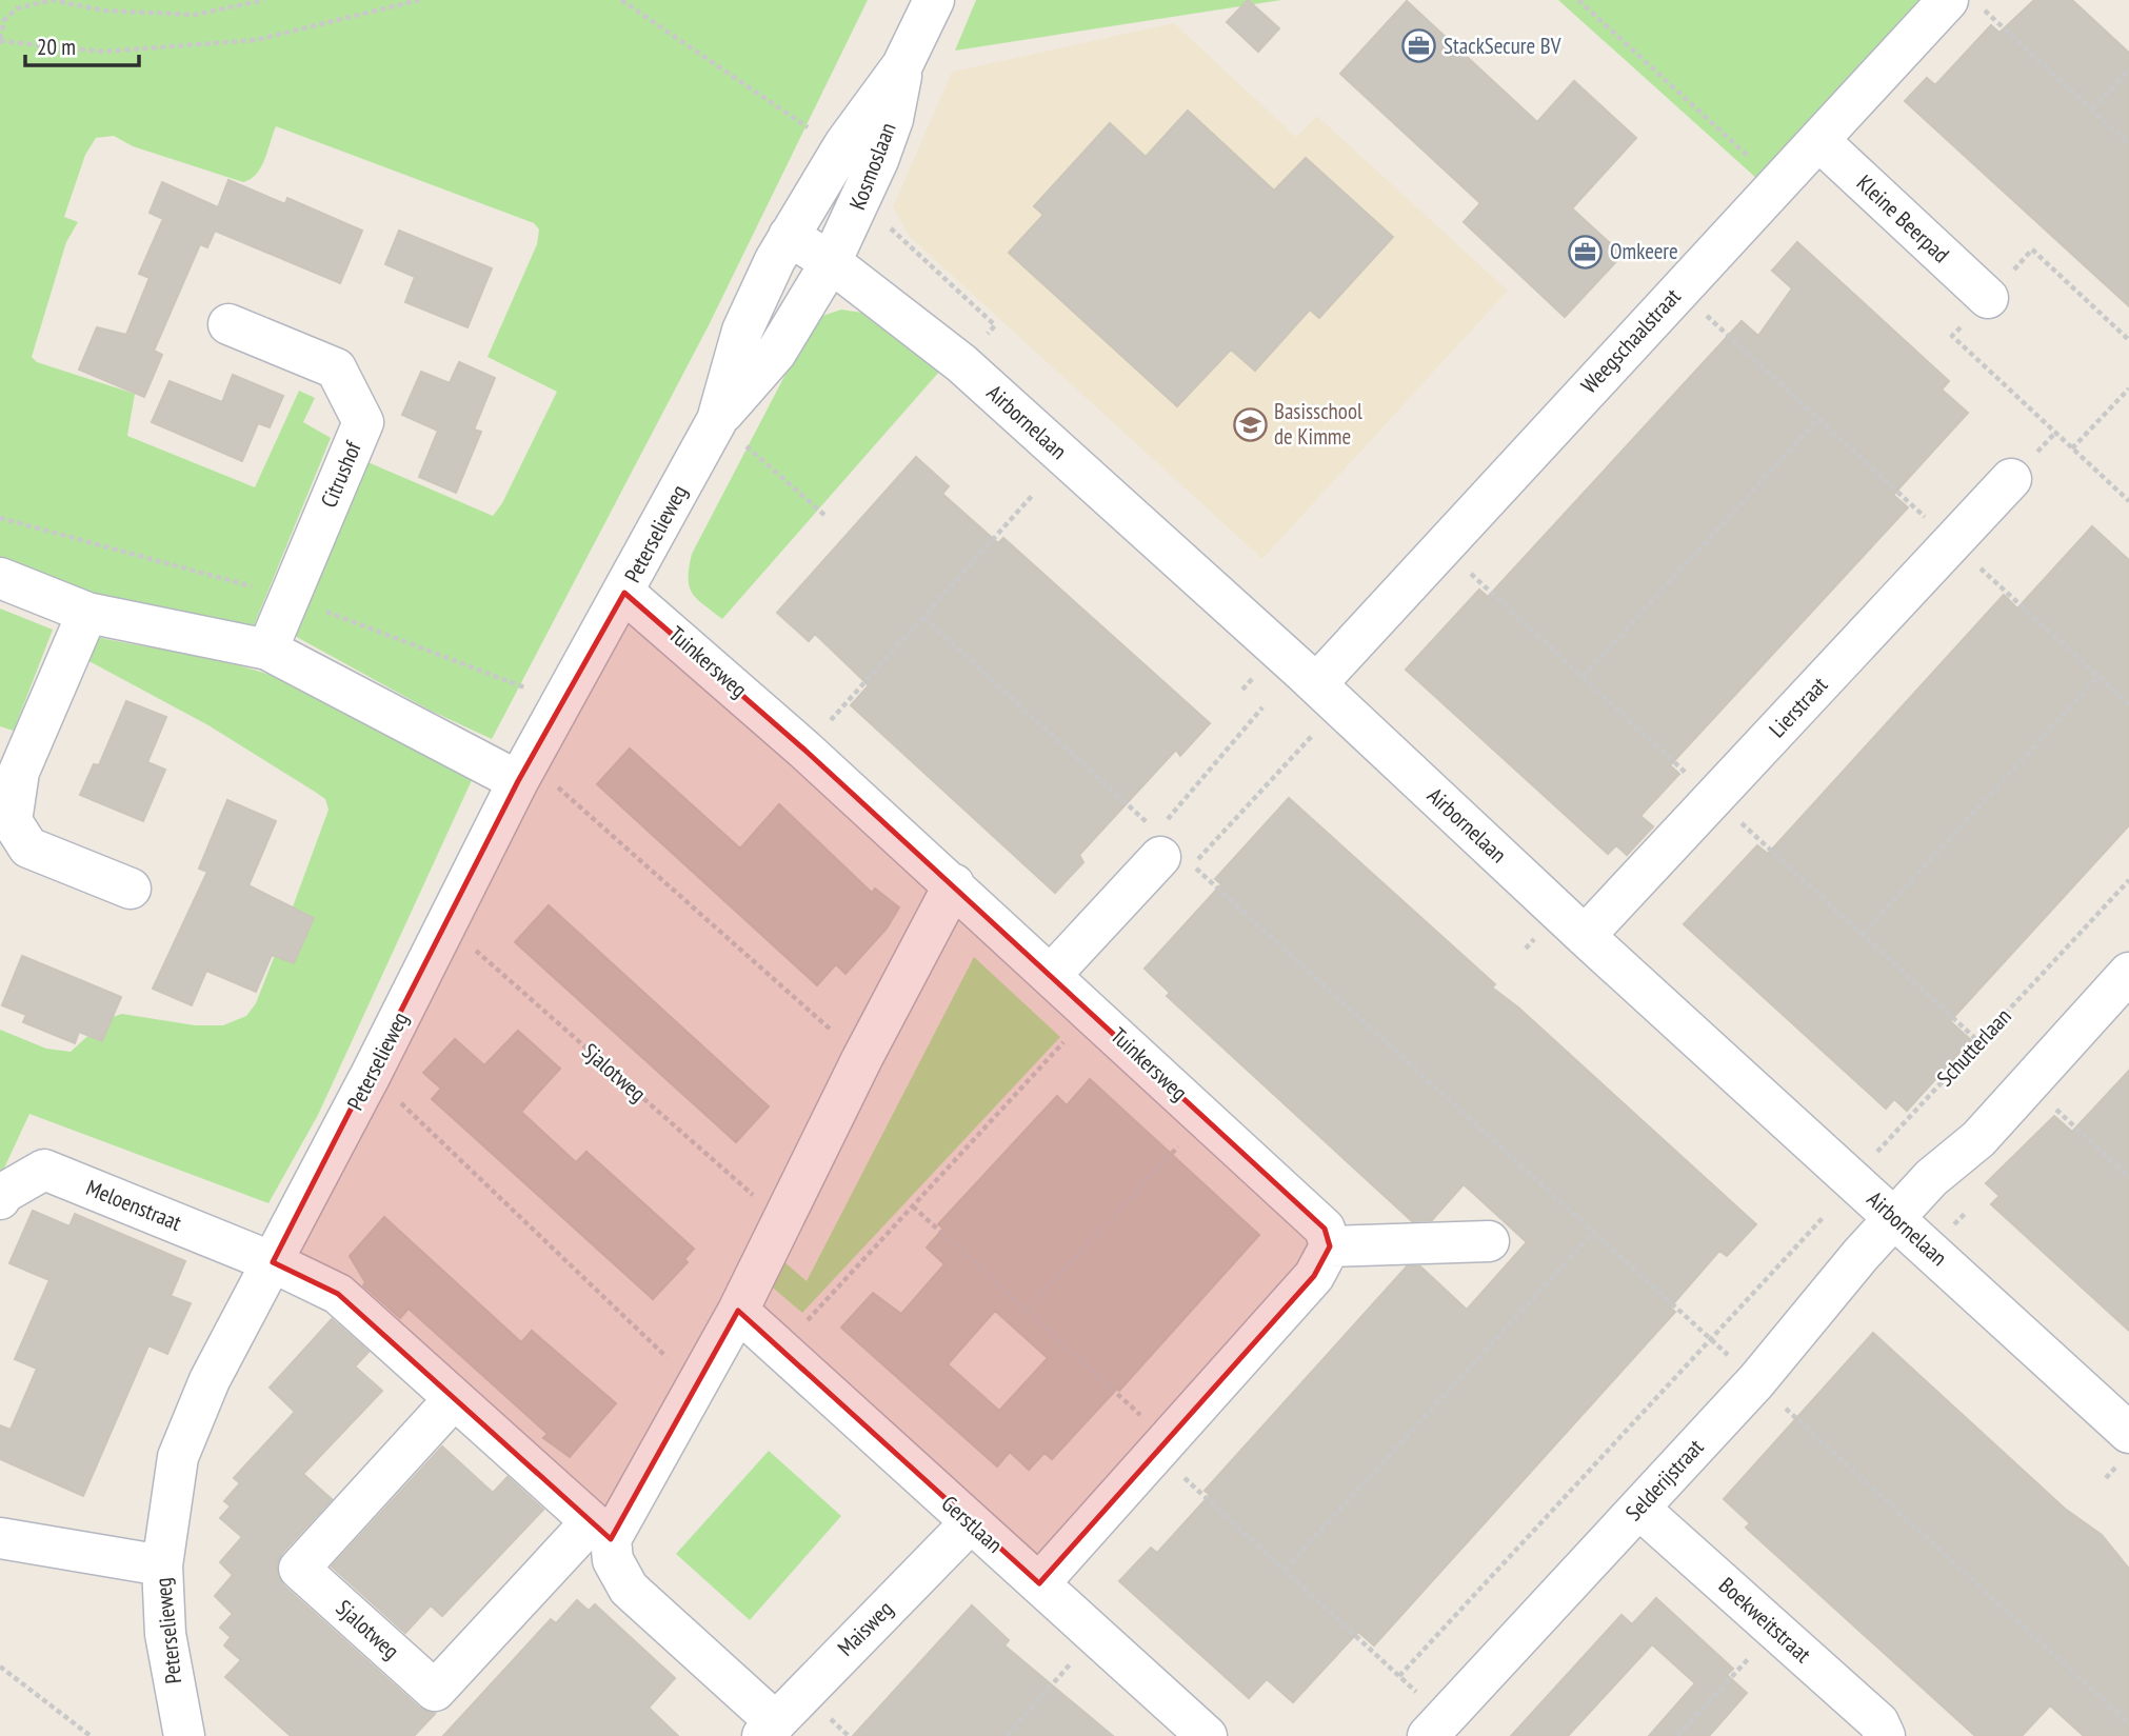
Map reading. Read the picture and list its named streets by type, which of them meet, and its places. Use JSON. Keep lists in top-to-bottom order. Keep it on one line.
{"streets":{"street":["Kosmoslaan","Kleine Beerpad","Weegschaalstraat","Airbornelaan","Citrushof","Peterselieweg","Tuinkersweg","Lierstraat","Sjalotweg","Meloenstraat","Selderijstraat","Gerstlaan","Boekweitstraat","Maisweg"],"path":["Schutterlaan"]},"crossings":[["Kosmoslaan","Airbornelaan"],["Kosmoslaan","Peterselieweg"],["Kleine Beerpad","Weegschaalstraat"],["Weegschaalstraat","Airbornelaan"],["Airbornelaan","Peterselieweg"],["Airbornelaan","Lierstraat"],["Airbornelaan","Schutterlaan"],["Airbornelaan","Selderijstraat"],["Peterselieweg","Tuinkersweg"],["Peterselieweg","Sjalotweg"],["Peterselieweg","Meloenstraat"],["Tuinkersweg","Sjalotweg"],["Sjalotweg","Gerstlaan"],["Selderijstraat","Boekweitstraat"],["Gerstlaan","Maisweg"]],"places":{"office":["StackSecure BV","Omkeere"],"school or university":["Basisschool de Kimme"]},"scale_bar":"20 m"}
